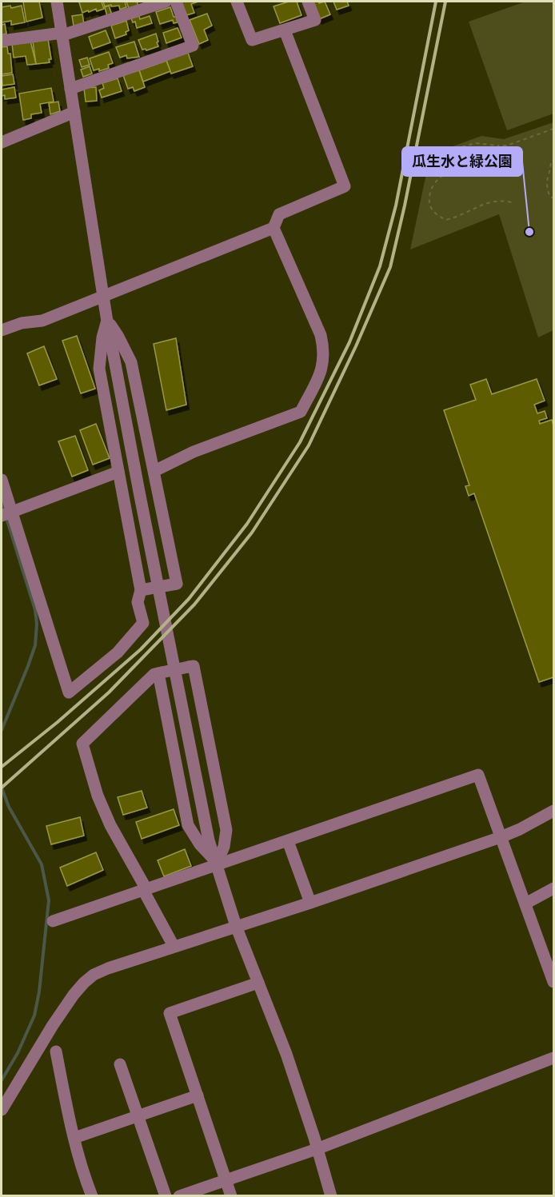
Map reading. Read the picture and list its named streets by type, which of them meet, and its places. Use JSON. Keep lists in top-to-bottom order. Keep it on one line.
{"places":["瓜生水と緑公園"]}
